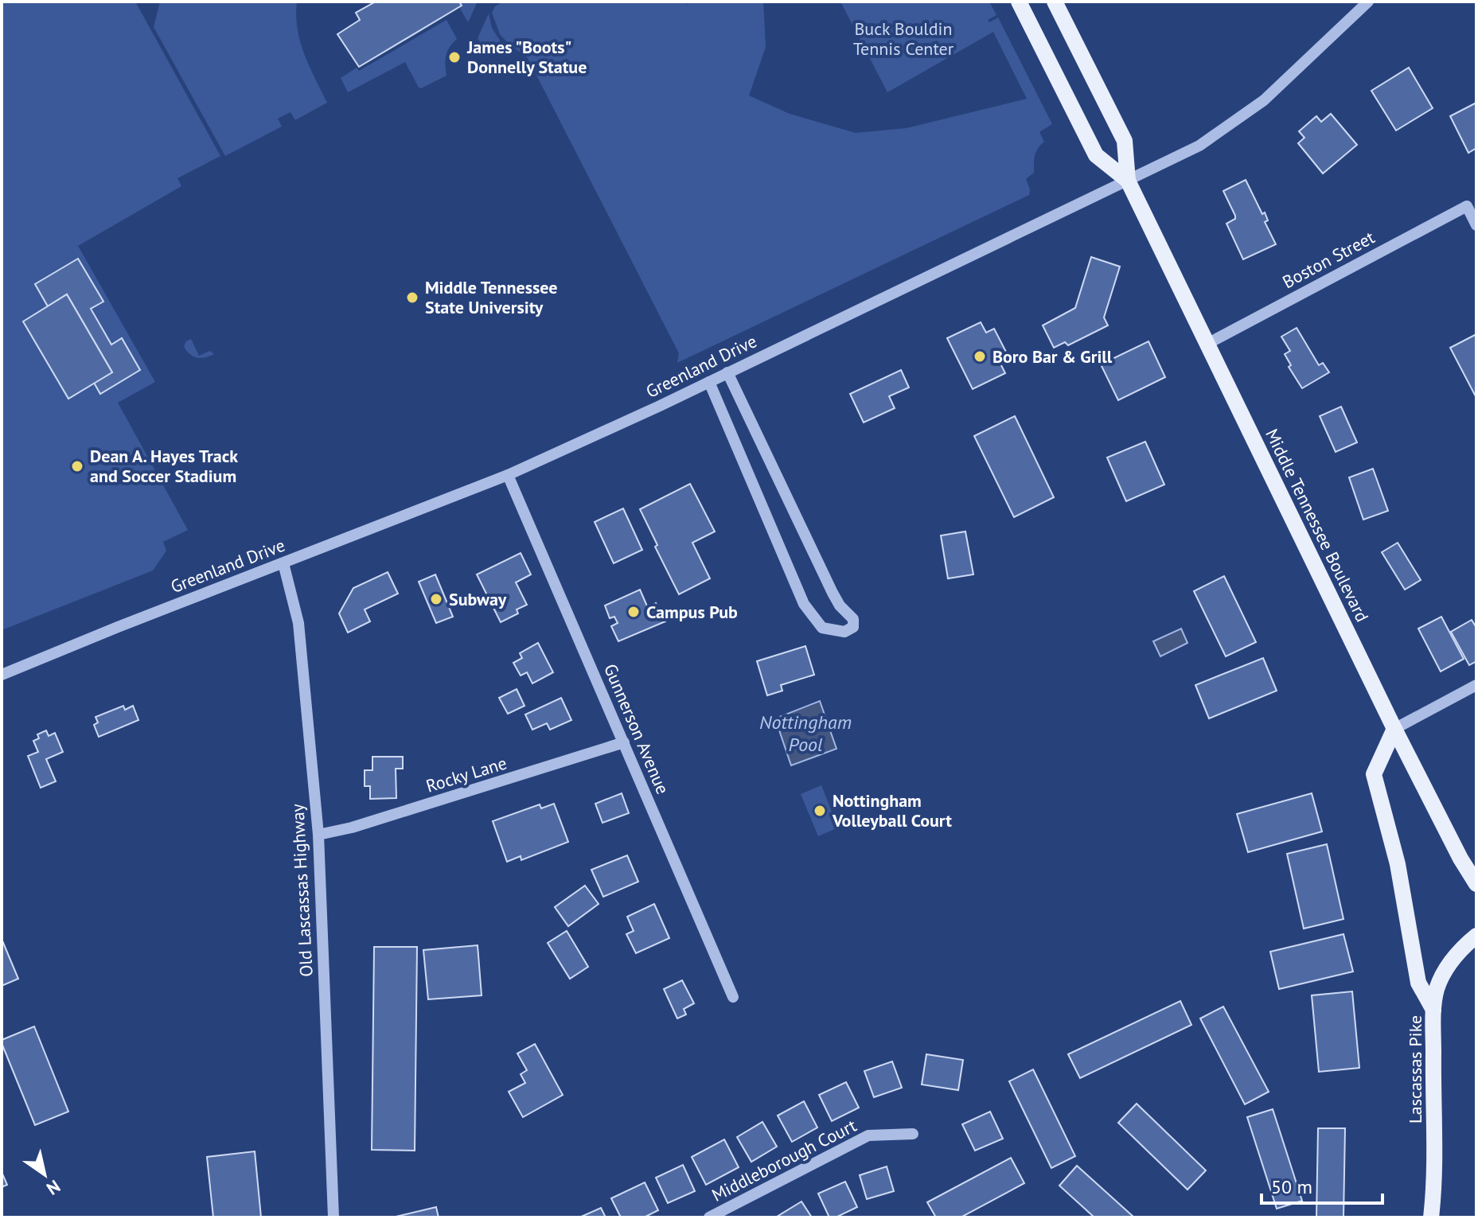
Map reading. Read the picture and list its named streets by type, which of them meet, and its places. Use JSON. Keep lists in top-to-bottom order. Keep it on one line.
{"streets":{"main road":["Middle Tennessee Boulevard","Lascassas Pike"],"street":["Boston Street","Greenland Drive","Gunnerson Avenue","Rocky Lane","Old Lascassas Highway","Middleborough Court"]},"crossings":[["Boston Street","Middle Tennessee Boulevard"],["Greenland Drive","Middle Tennessee Boulevard"],["Greenland Drive","Gunnerson Avenue"],["Greenland Drive","Old Lascassas Highway"],["Gunnerson Avenue","Rocky Lane"],["Rocky Lane","Old Lascassas Highway"]],"water":["Nottingham Pool"],"parks":["Buck Bouldin Tennis Center"],"places":["James \"Boots\" Donnelly Statue","Middle Tennessee State University","Boro Bar & Grill","Dean A. Hayes Track and Soccer Stadium","Subway","Campus Pub","Nottingham Volleyball Court"],"scale_bar":"50 m","north":"bottom right"}
